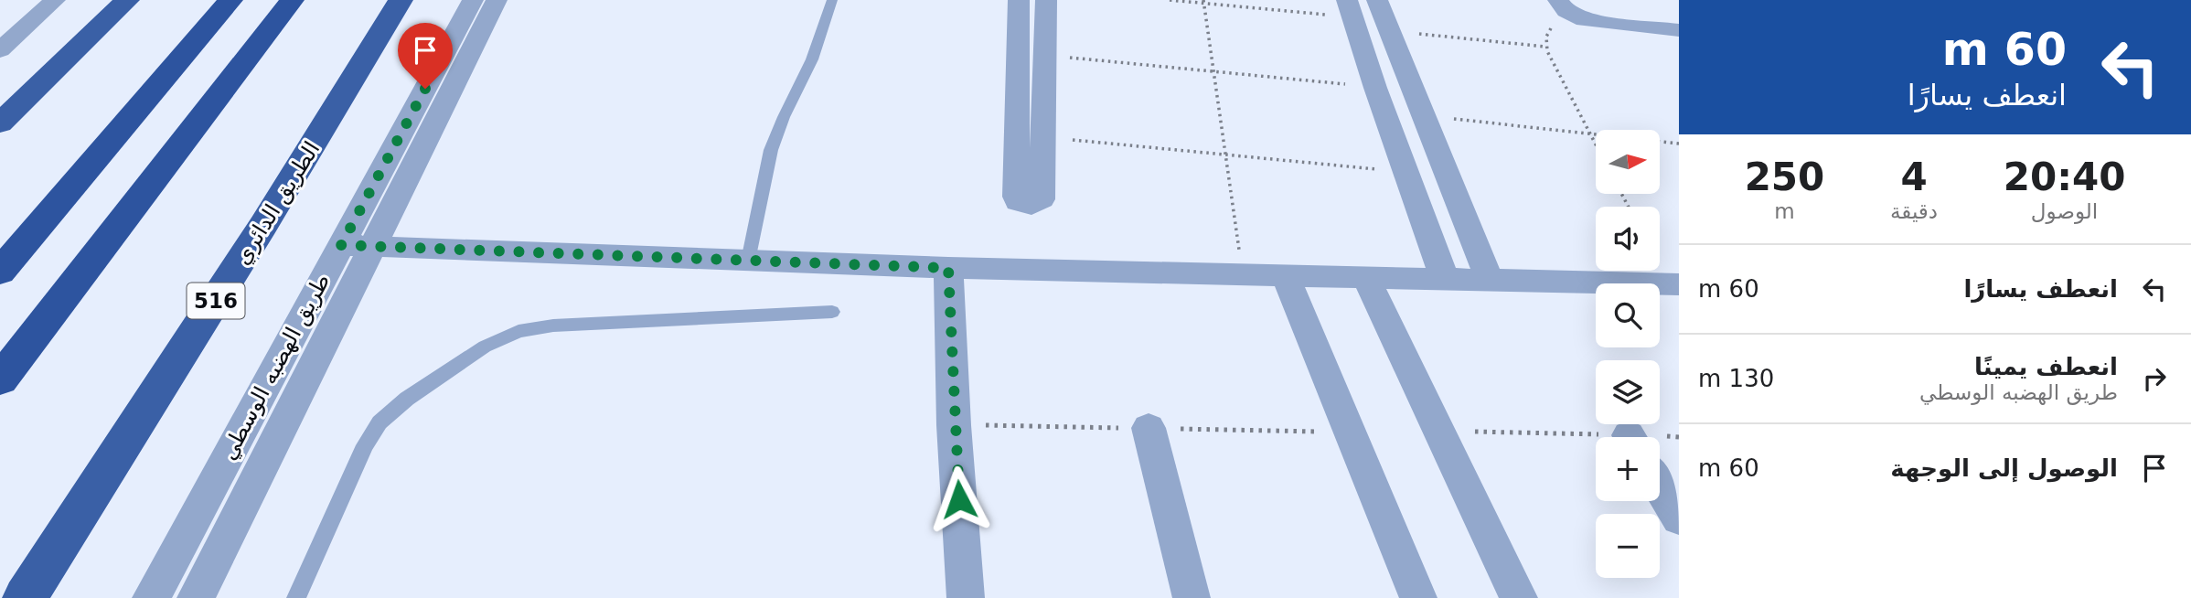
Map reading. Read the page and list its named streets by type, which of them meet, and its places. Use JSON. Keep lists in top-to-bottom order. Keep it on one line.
{"streets":{"highway":["الطريق الدائري","516"],"street":["طريق الهضبه الوسطي"]},"north":"right","page":{"turn":["60 m","انعطف يسارًا"],"map_buttons":["+","−"],"eta":["20:40","الوصول","4","دقيقة","250","m"],"list":[{"name":"انعطف يسارًا","value":"60 m"},{"name":"انعطف يمينًا","note":"طريق الهضبه الوسطي","value":"130 m"},{"name":"الوصول إلى الوجهة","value":"60 m"}]}}
